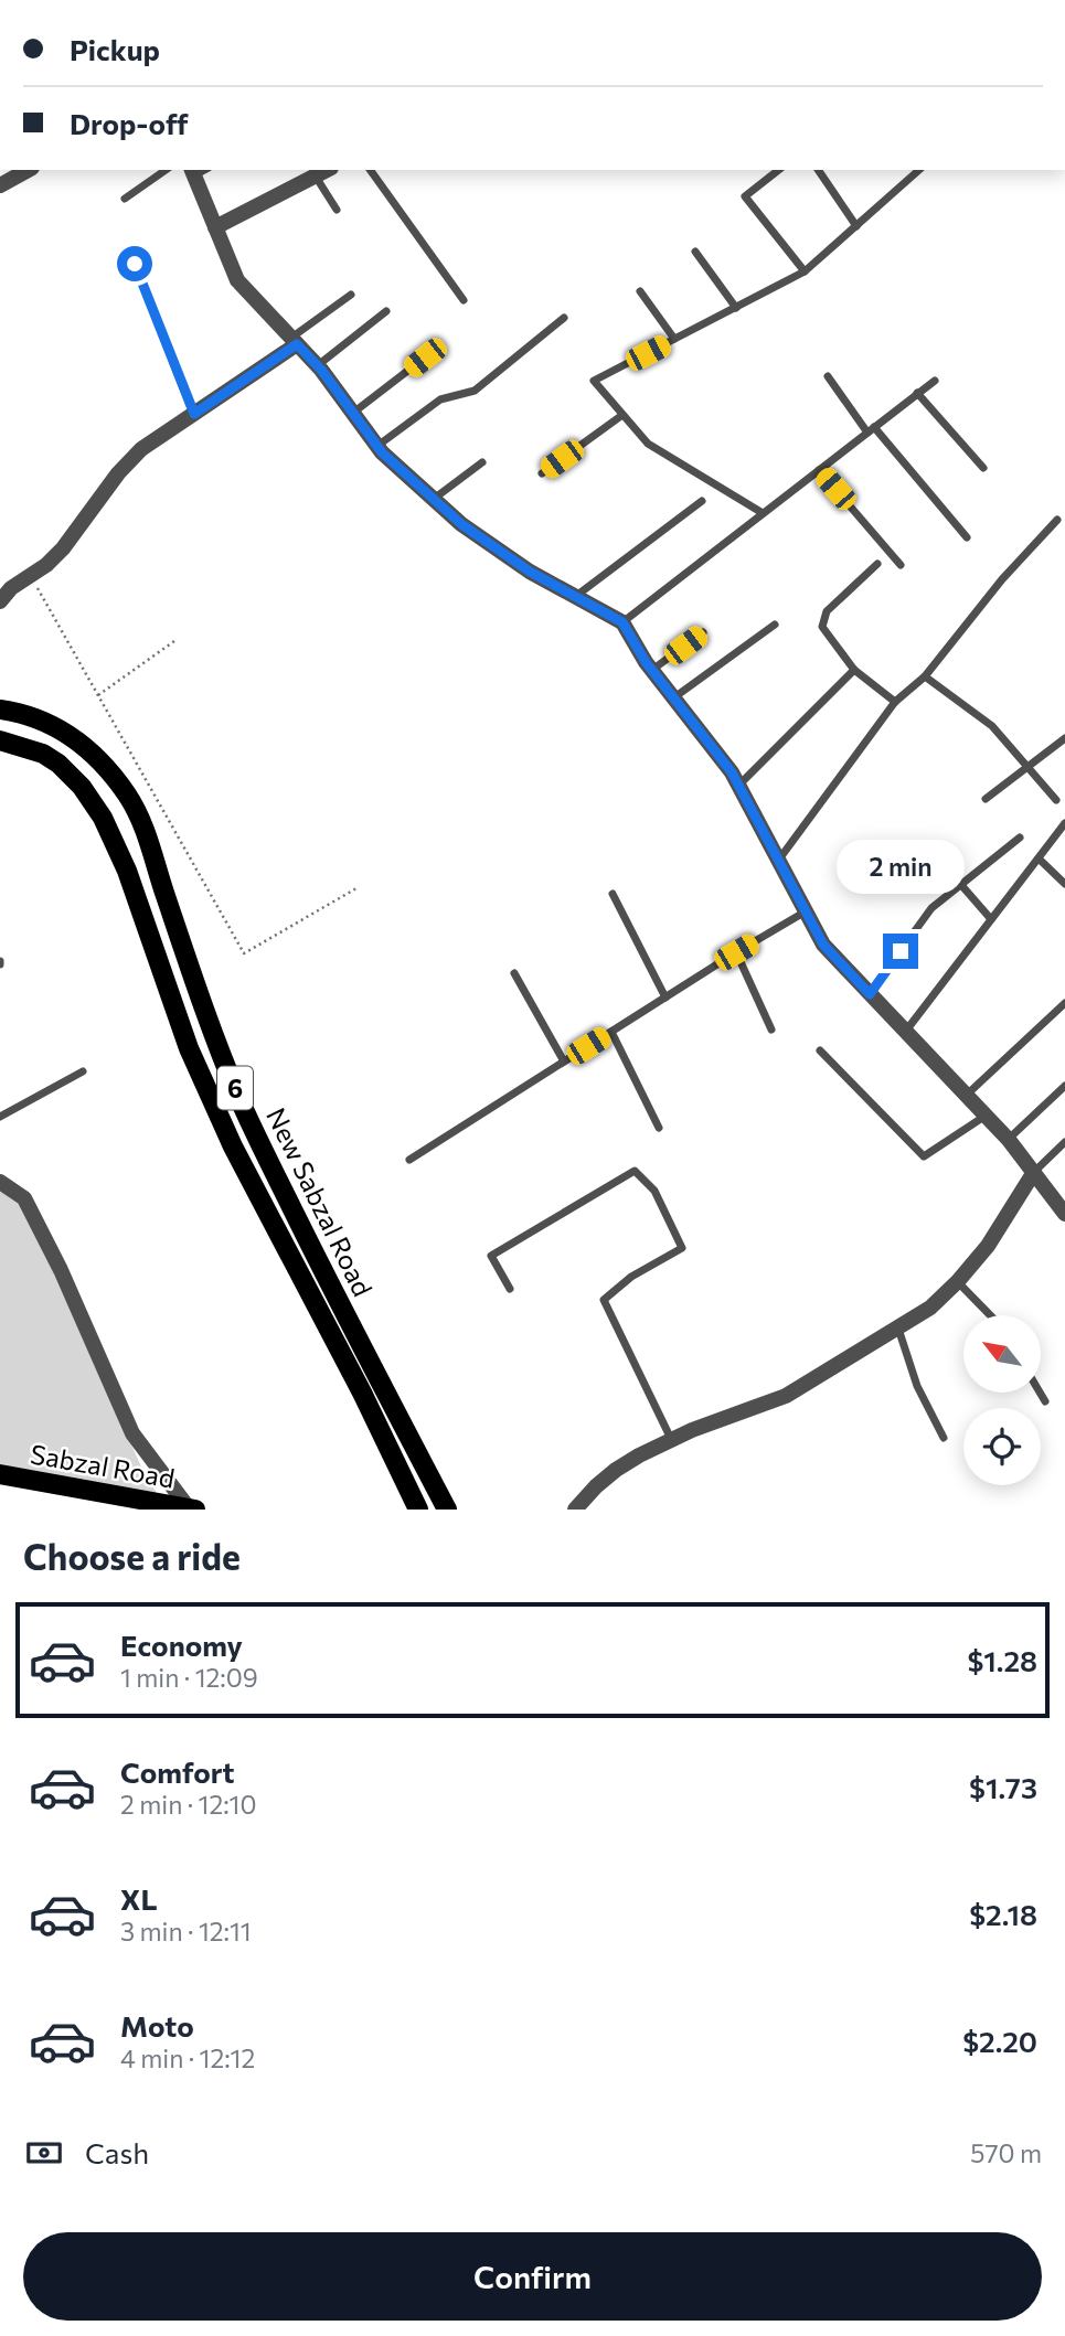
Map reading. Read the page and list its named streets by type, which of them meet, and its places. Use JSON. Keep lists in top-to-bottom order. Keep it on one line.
{"streets":{"main road":["6","New Sabzal Road","Sabzal Road"]},"north":"top left","page":{"banner":["Pickup","Drop-off"],"bubble":"2 min","heading":"Choose a ride","list":[{"name":"Economy","note":"1 min · 12:09","value":"$1.28"},{"name":"Comfort","note":"2 min · 12:10","value":"$1.73"},{"name":"XL","note":"3 min · 12:11","value":"$2.18"},{"name":"Moto","note":"4 min · 12:12","value":"$2.20"}],"pay":["Cash","570 m"],"buttons":"Confirm"}}
